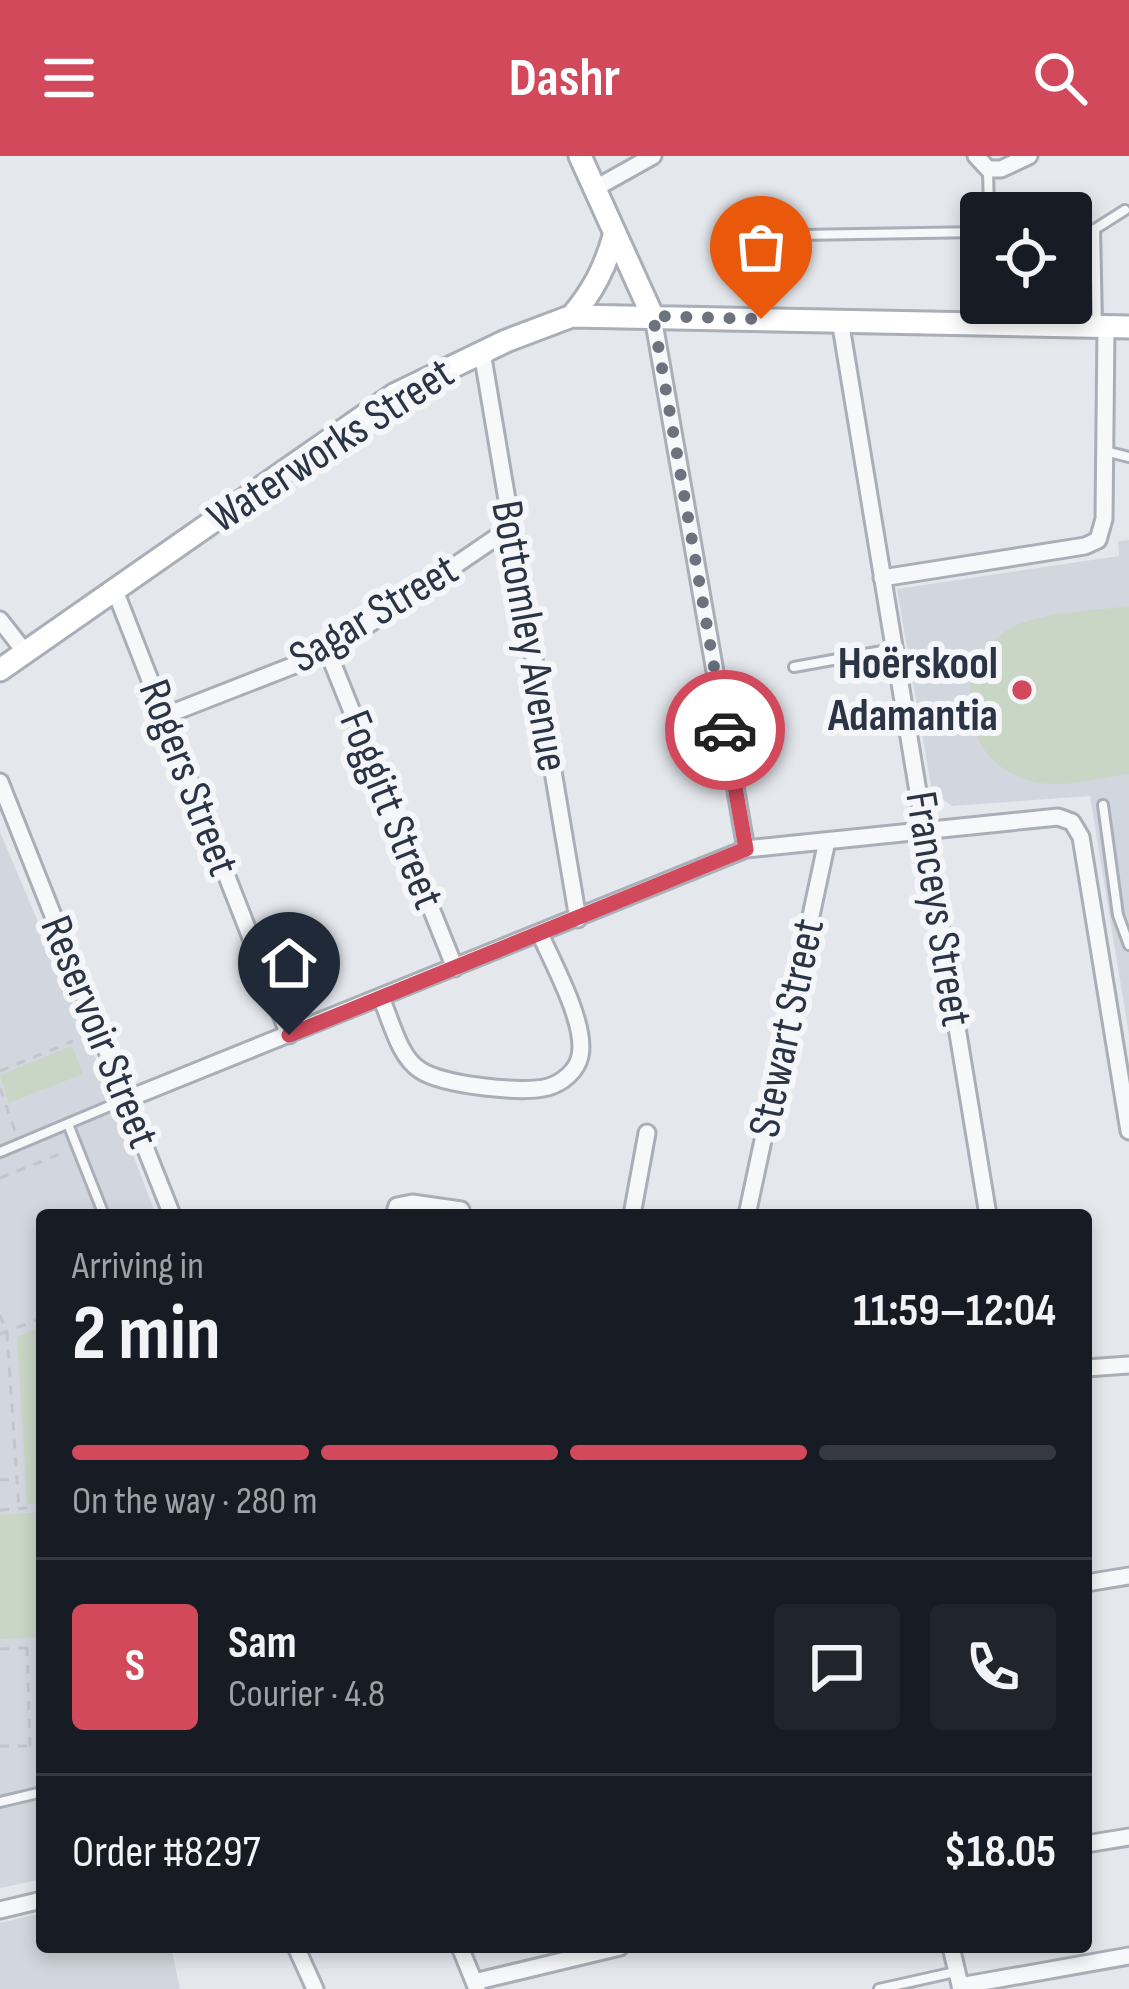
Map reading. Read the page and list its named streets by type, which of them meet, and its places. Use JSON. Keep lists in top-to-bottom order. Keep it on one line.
{"streets":{"street":["Waterworks Street","Sagar Street","Bottomley Avenue","Rogers Street","Foggitt Street","Franceys Street","Stewart Street","Reservoir Street"]},"crossings":[["Waterworks Street","Bottomley Avenue"],["Waterworks Street","Rogers Street"],["Waterworks Street","Franceys Street"],["Sagar Street","Bottomley Avenue"],["Sagar Street","Rogers Street"],["Sagar Street","Foggitt Street"]],"places":["Hoërskool Adamantia"],"page":{"header":"Dashr","heading":["2 min","Arriving in","11:59–12:04"],"panel":["Sam","Courier · 4.8","Order #8297","$18.05"],"bar":"On the way · 280 m","round":"S"}}
